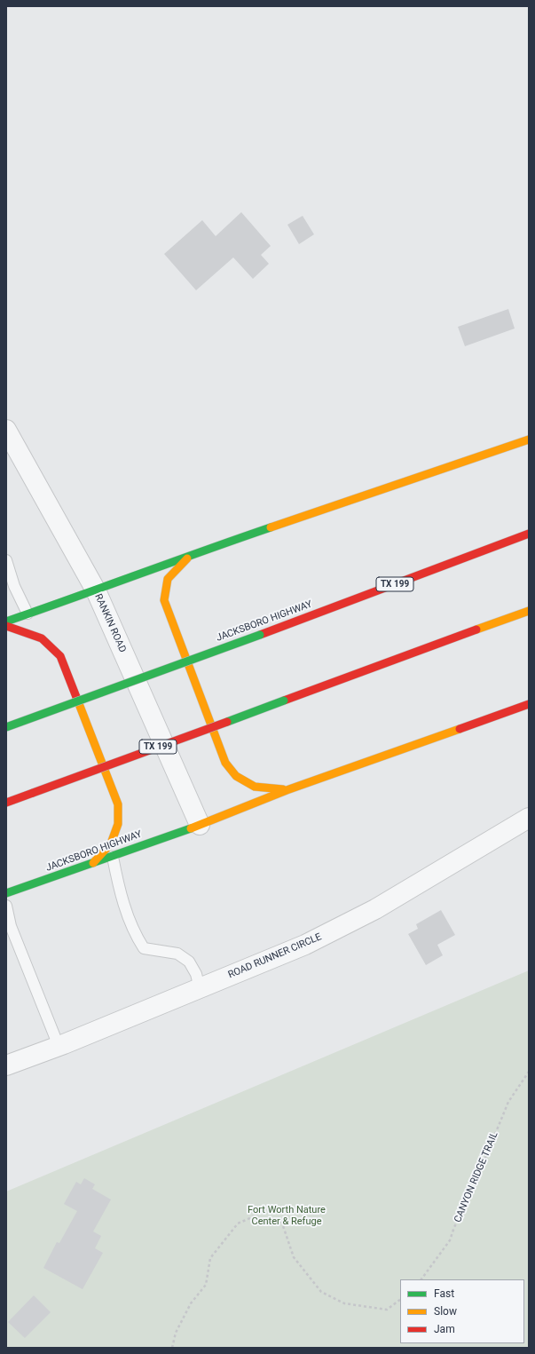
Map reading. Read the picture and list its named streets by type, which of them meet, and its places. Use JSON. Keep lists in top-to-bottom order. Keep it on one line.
{"streets":{"main road":["TX 199","JACKSBORO HIGHWAY"],"street":["RANKIN ROAD","ROAD RUNNER CIRCLE"],"path":["CANYON RIDGE TRAIL"]},"crossings":[["JACKSBORO HIGHWAY","RANKIN ROAD"]],"parks":["Fort Worth Nature Center & Refuge"],"legend":["Fast","Slow","Jam"]}
